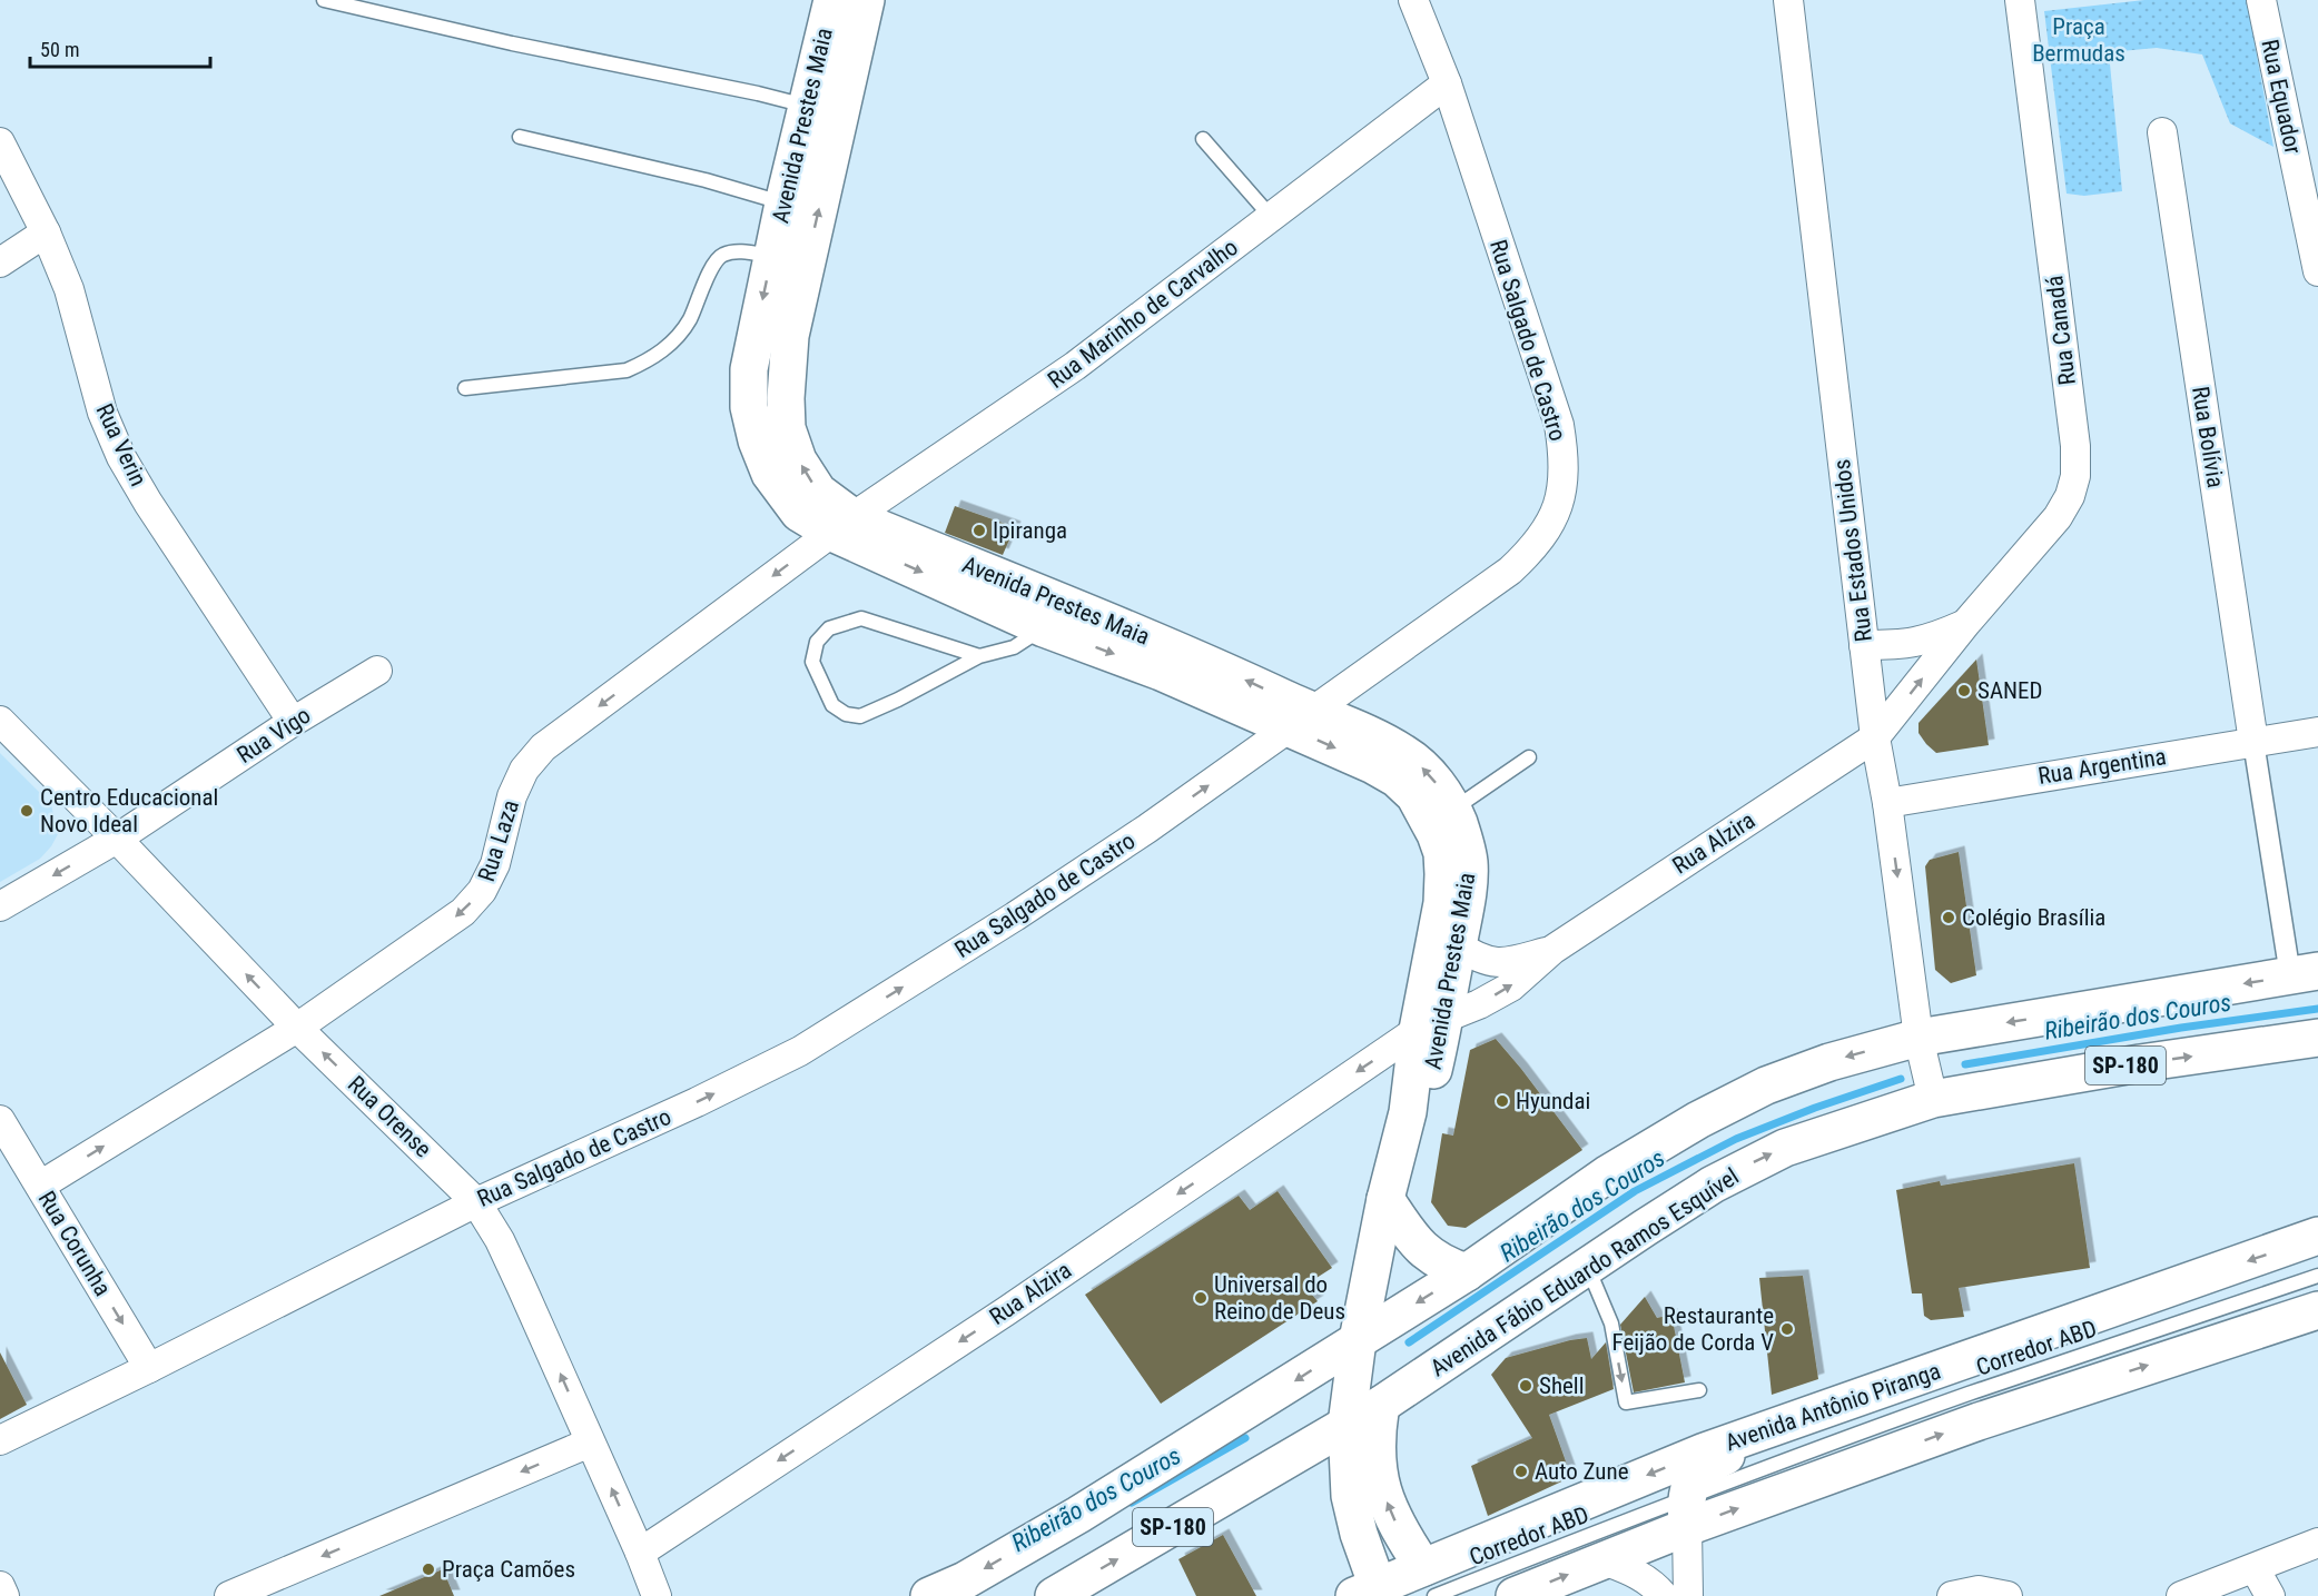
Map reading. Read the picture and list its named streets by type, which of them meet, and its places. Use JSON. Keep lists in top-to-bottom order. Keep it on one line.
{"streets":{"main road":["Avenida Prestes Maia","SP-180","Avenida Fábio Eduardo Ramos Esquível","Avenida Antônio Piranga"],"street":["Rua Equador","Rua Marinho de Carvalho","Rua Canadá","Rua Salgado de Castro","Rua Bolívia","Rua Verin","Rua Estados Unidos","Rua Vigo","Rua Argentina","Rua Laza","Rua Alzira","Rua Orense","Rua Corunha"],"lane":["Corredor ABD"]},"crossings":[["Avenida Prestes Maia","Rua Marinho de Carvalho"],["Avenida Prestes Maia","Rua Salgado de Castro"],["Avenida Prestes Maia","Rua Laza"],["Avenida Prestes Maia","Rua Alzira"],["Avenida Prestes Maia","SP-180"],["Avenida Prestes Maia","Avenida Fábio Eduardo Ramos Esquível"],["Avenida Prestes Maia","Avenida Antônio Piranga"],["Rua Marinho de Carvalho","Rua Salgado de Castro"],["Rua Marinho de Carvalho","Rua Laza"],["Rua Canadá","Rua Estados Unidos"],["Rua Canadá","Rua Alzira"],["Rua Salgado de Castro","Rua Orense"],["Rua Salgado de Castro","Rua Corunha"],["Rua Bolívia","Rua Argentina"],["Rua Verin","Rua Vigo"],["Rua Estados Unidos","Rua Argentina"],["Rua Estados Unidos","Rua Alzira"],["Rua Estados Unidos","SP-180"],["Rua Estados Unidos","Avenida Fábio Eduardo Ramos Esquível"],["Rua Vigo","Rua Orense"],["Rua Laza","Rua Orense"],["Rua Laza","Rua Corunha"],["Rua Alzira","Rua Orense"],["Corredor ABD","Avenida Antônio Piranga"]],"one_way":["Rua Salgado de Castro","Rua Orense","Rua Corunha"],"water":["Ribeirão dos Couros"],"parks":["Praça Bermudas"],"places":["Ipiranga","SANED","Centro Educacional Novo Ideal","Colégio Brasília","Hyundai","Universal do Reino de Deus","Restaurante Feijão de Corda V","Shell","Auto Zune","Praça Camões"],"scale_bar":"50 m"}
